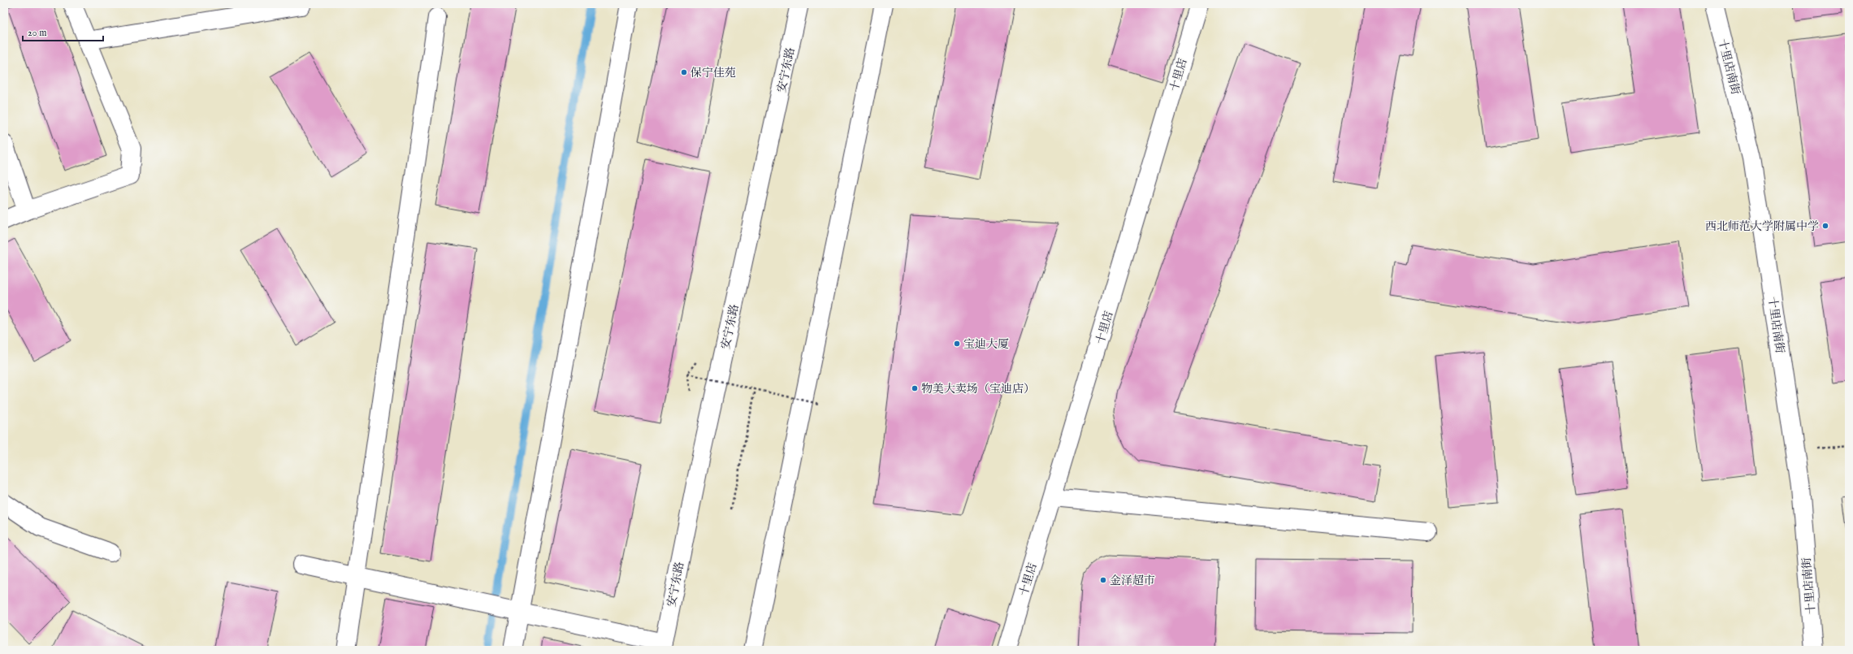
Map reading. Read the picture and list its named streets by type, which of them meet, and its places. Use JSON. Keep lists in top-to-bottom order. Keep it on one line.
{"streets":{"street":["十里店南街","安宁东路","十里店"]},"places":["保宁佳苑","西北师范大学附属中学","宝迪大厦","物美大卖场（宝迪店）","金泽超市"],"scale_bar":"20 m"}
